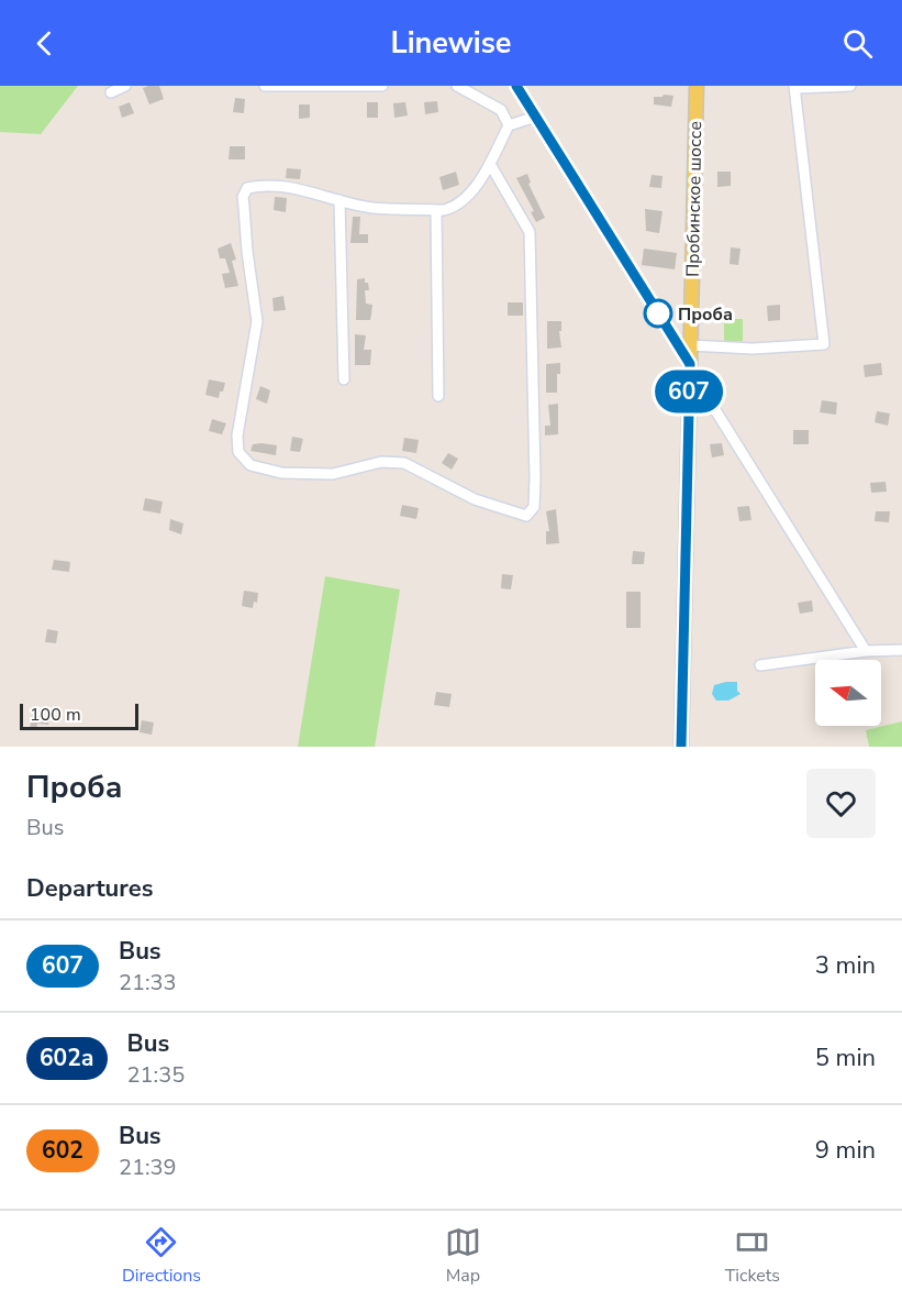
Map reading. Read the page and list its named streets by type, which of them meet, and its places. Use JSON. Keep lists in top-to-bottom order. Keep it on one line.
{"streets":{"main road":["Пробинское шоссе"]},"places":["Проба"],"lines":["bus line 607"],"scale_bar":"100 m","north":"left","page":{"header":"Linewise","on_map":"607","scale":"100 m","heading":[["Проба","Bus"],"Departures"],"list":[{"mark":"607","name":"Bus","note":"21:33","value":"3 min"},{"mark":"602а","name":"Bus","note":"21:35","value":"5 min"},{"mark":"602","name":"Bus","note":"21:39","value":"9 min"}],"tabs":["Directions","Map","Tickets"]}}
